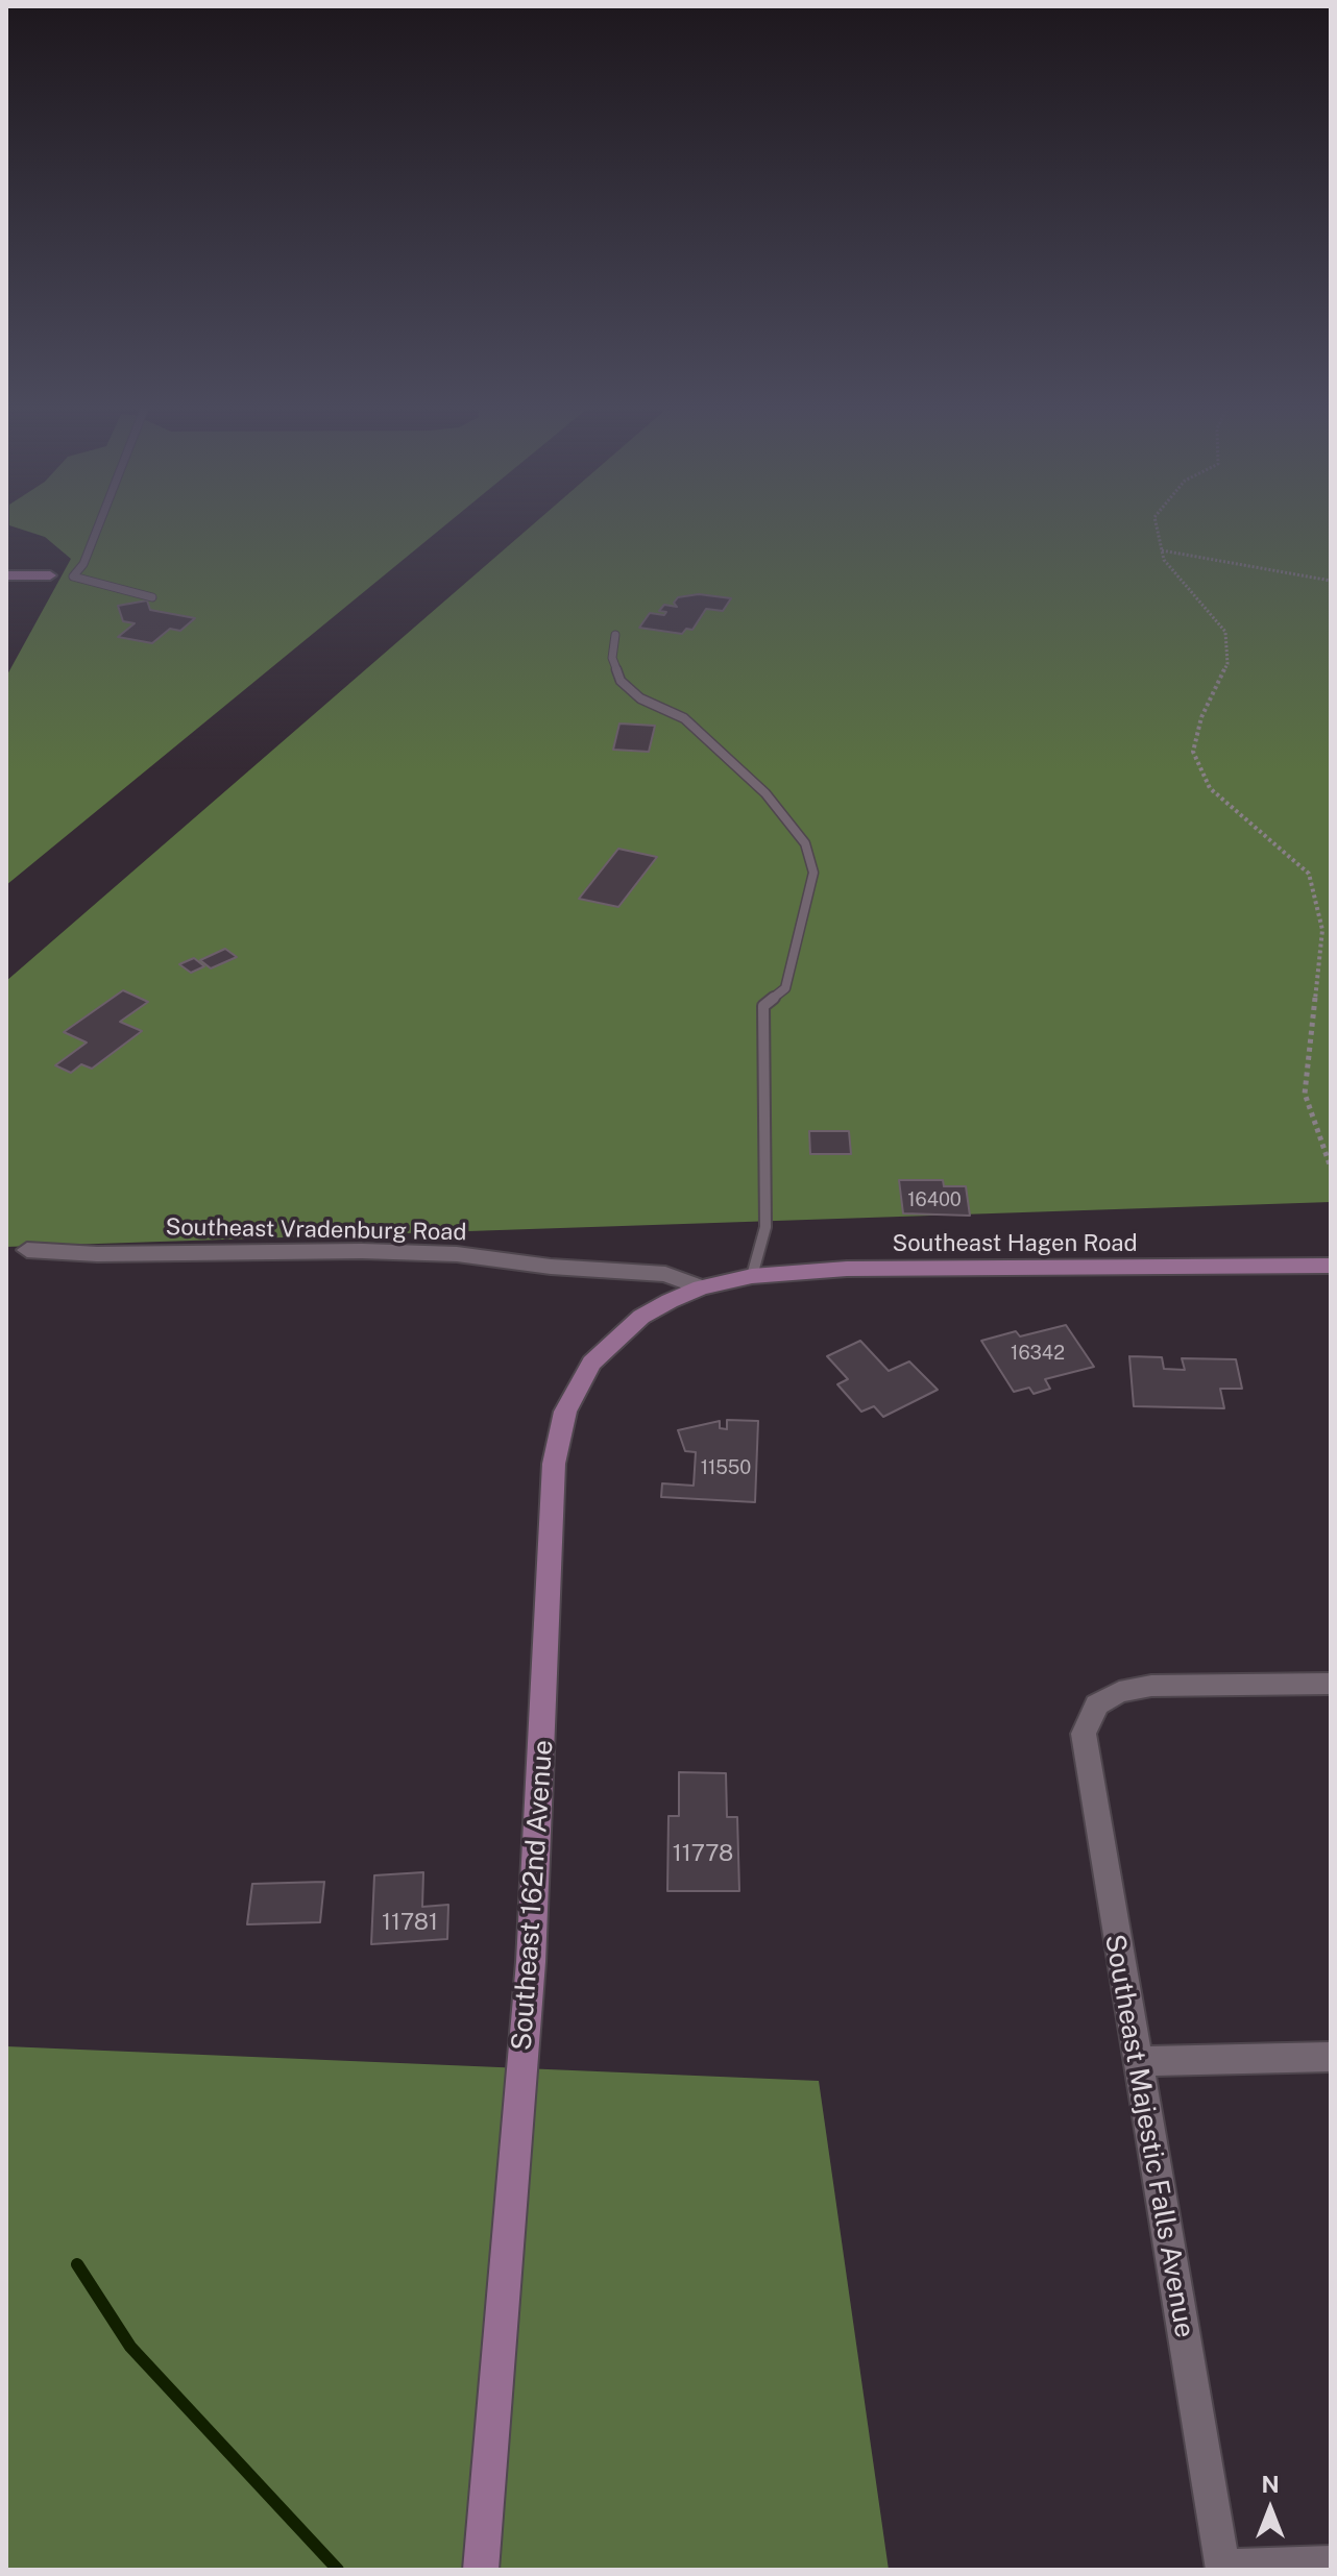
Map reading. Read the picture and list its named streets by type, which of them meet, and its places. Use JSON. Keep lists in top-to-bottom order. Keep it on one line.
{"streets":{"street":["Southeast Vradenburg Road","Southeast Hagen Road","Southeast 162nd Avenue","Southeast Majestic Falls Avenue"]},"crossings":[["Southeast Vradenburg Road","Southeast Hagen Road"],["Southeast Vradenburg Road","Southeast 162nd Avenue"],["Southeast Hagen Road","Southeast 162nd Avenue"]],"house_numbers":["16400","16342","11550","11778","11781"],"north":"top"}
